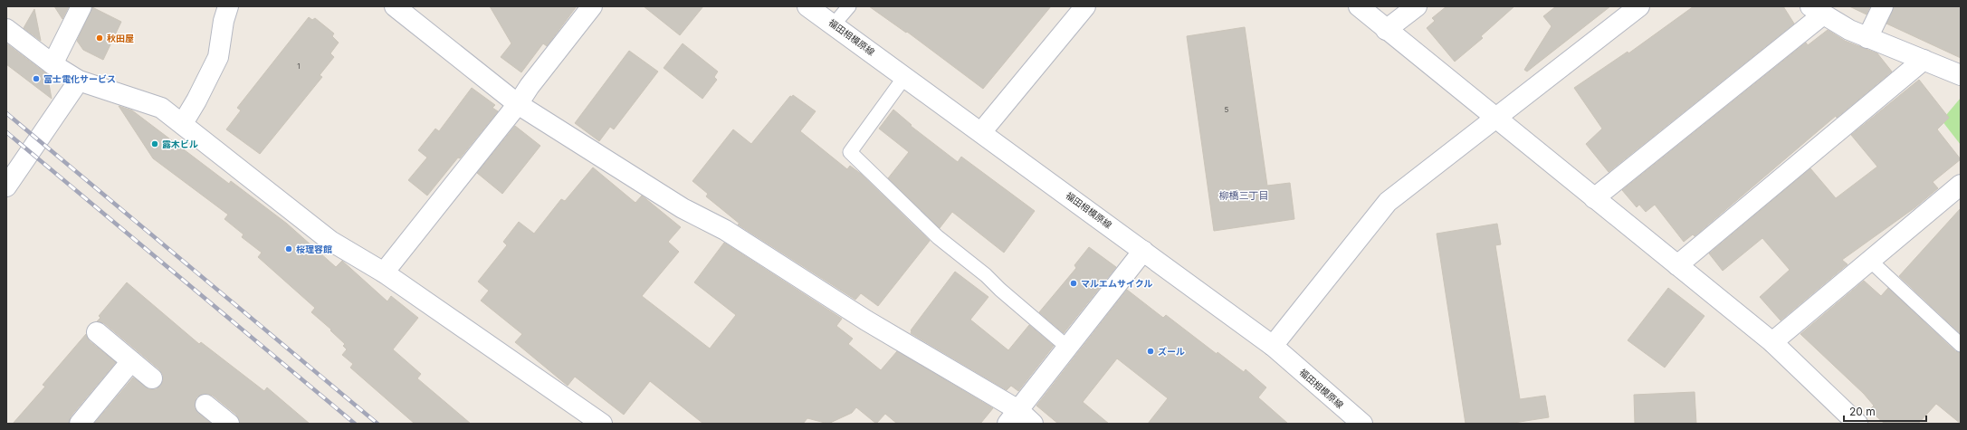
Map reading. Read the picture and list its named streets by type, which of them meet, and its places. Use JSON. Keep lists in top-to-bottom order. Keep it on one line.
{"streets":{"street":["福田相模原線"]},"districts":["柳橋三丁目"],"places":["秋田屋","富士電化サービス","露木ビル","桜理容館","マルエムサイクル","ズール"],"house_numbers":["1","5"],"scale_bar":"20 m"}
